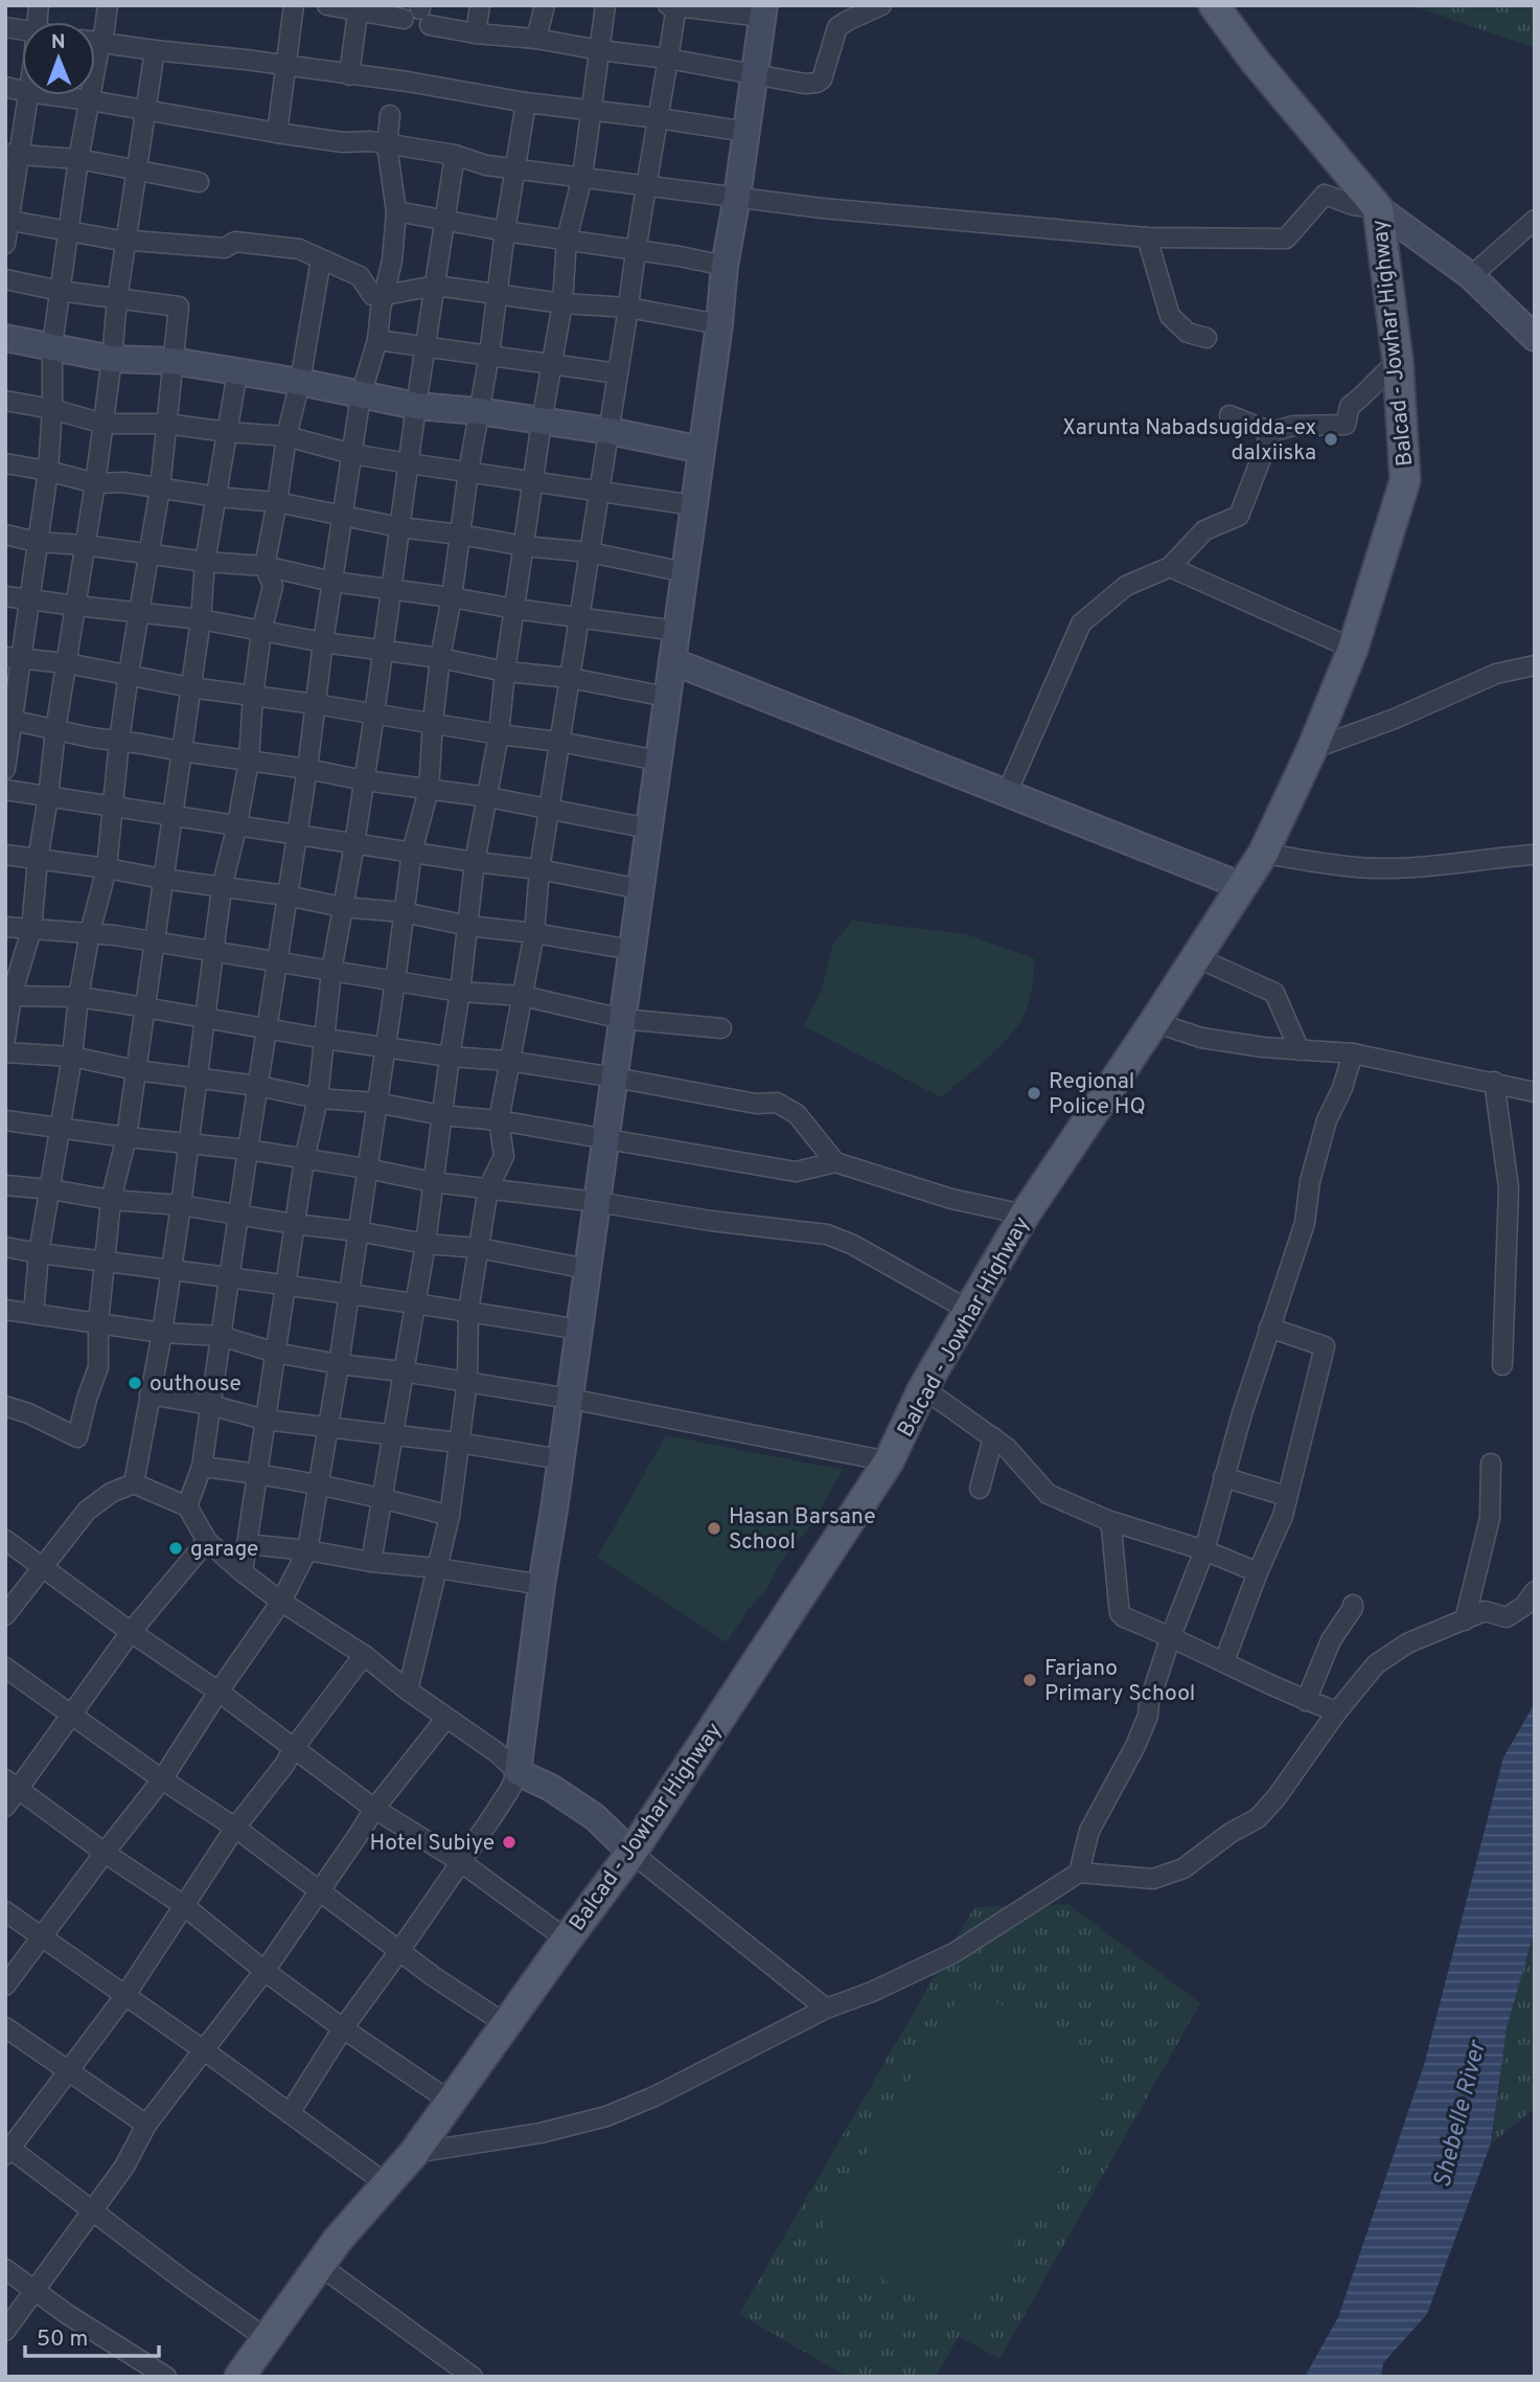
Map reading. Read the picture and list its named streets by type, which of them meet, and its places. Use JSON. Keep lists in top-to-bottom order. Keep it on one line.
{"streets":{"main road":["Balcad - Jowhar Highway"]},"water":["Shebelle River"],"places":["Xarunta Nabadsugidda-ex dalxiiska","Regional Police HQ","outhouse","Hasan Barsane School","garage","Farjano Primary School","Hotel Subiye"],"scale_bar":"50 m","north":"top"}
